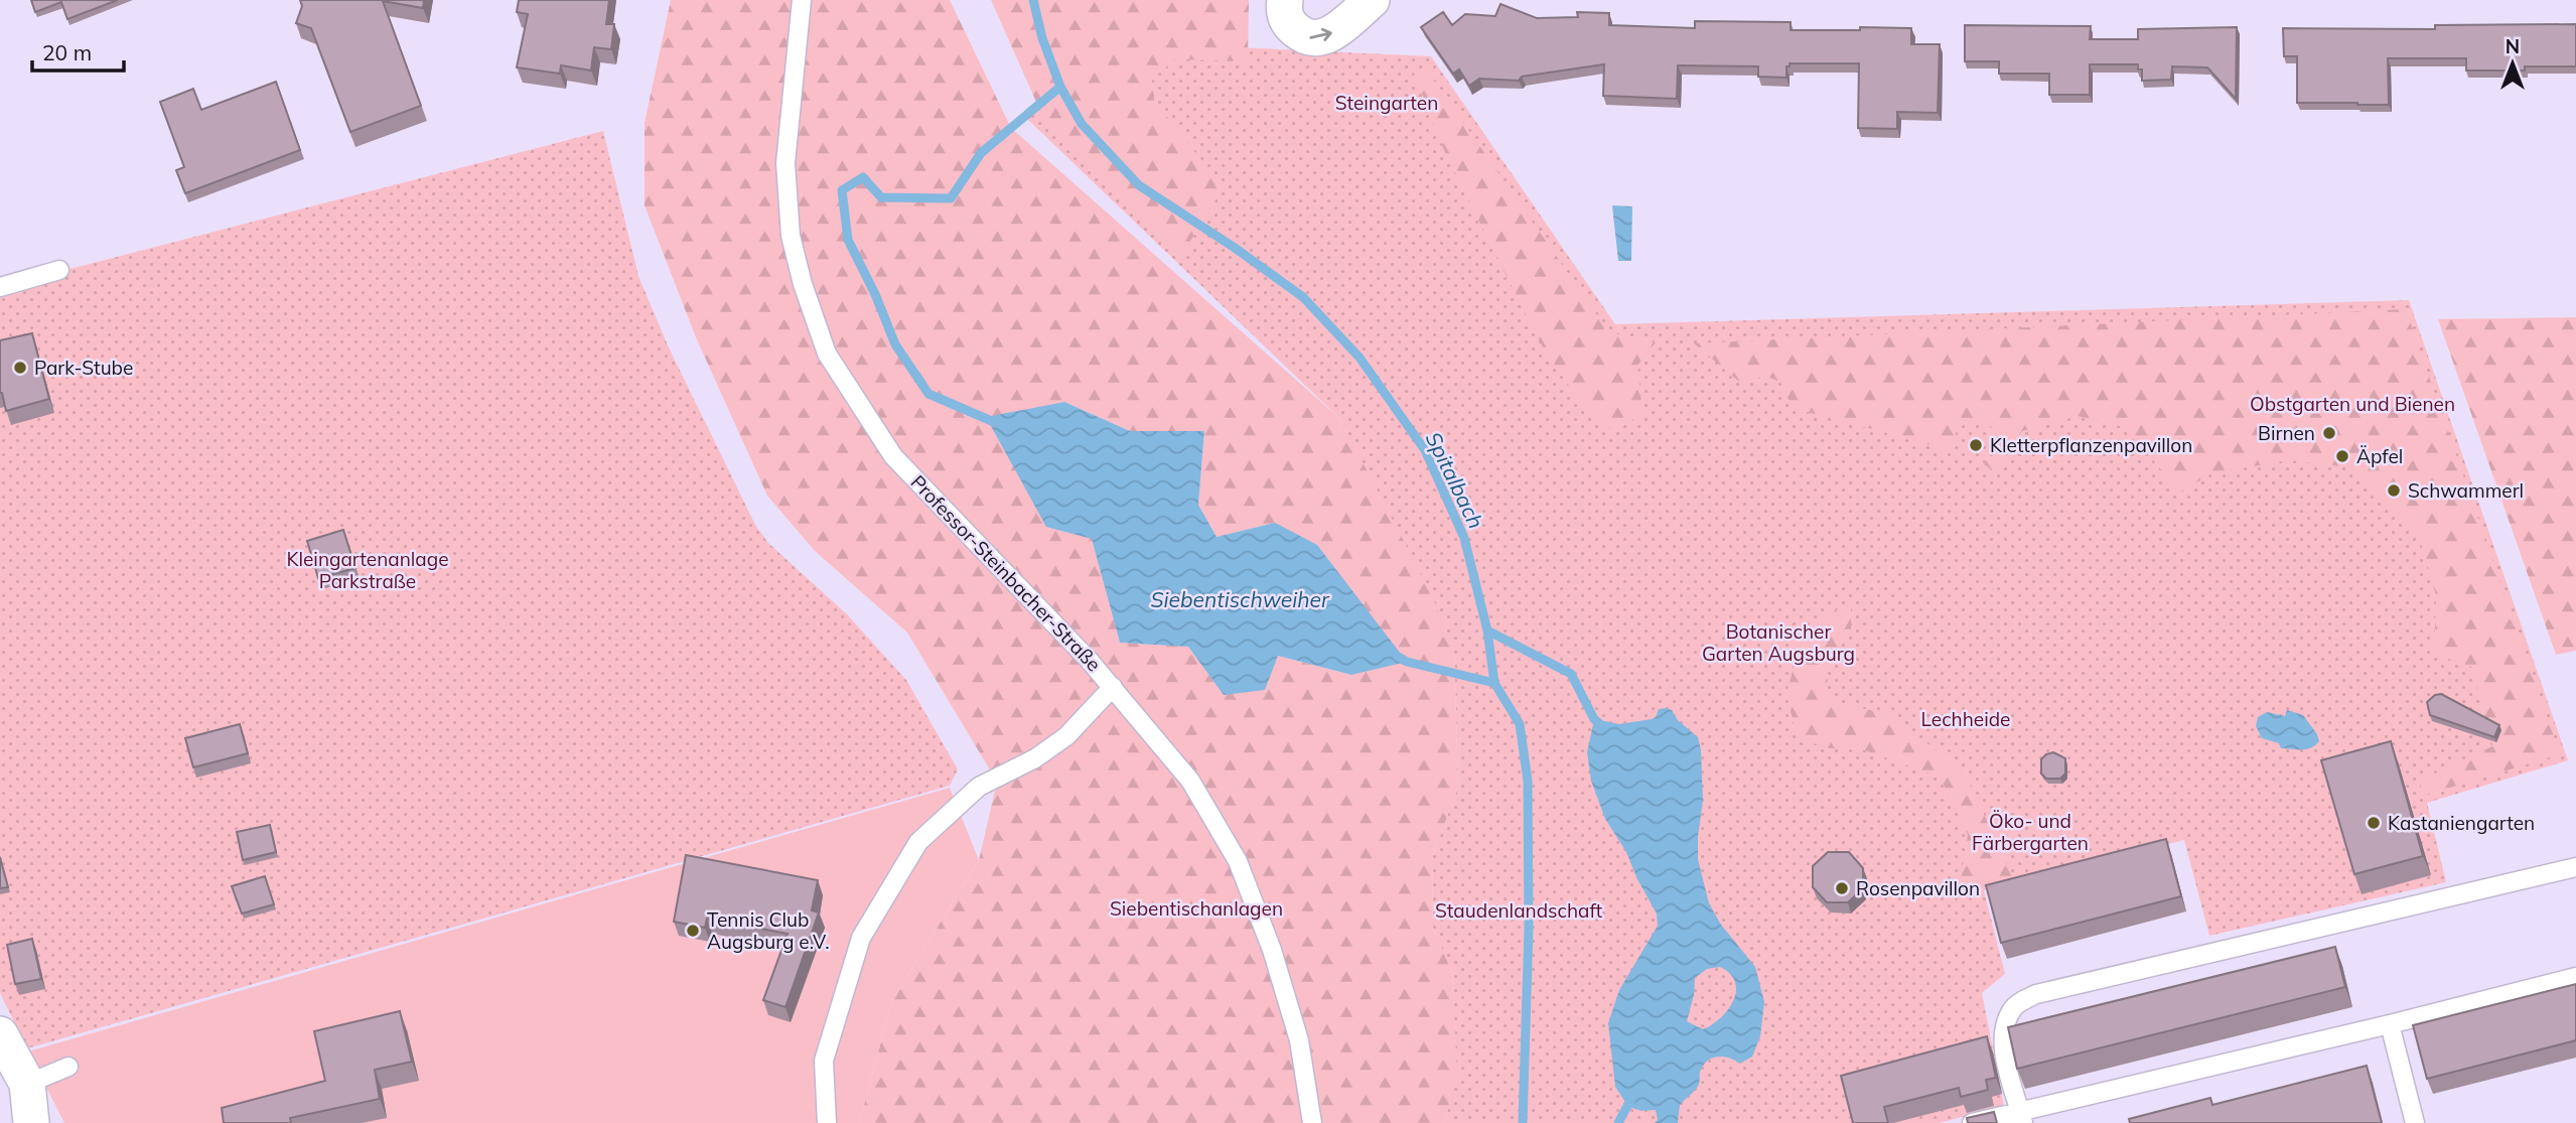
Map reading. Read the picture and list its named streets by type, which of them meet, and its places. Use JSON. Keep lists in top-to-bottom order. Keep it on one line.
{"streets":{"lane":["Professor-Steinbacher-Straße"]},"water":["Spitalbach","Siebentischweiher"],"parks":["Steingarten","Obstgarten und Bienen","Kleingartenanlage Parkstraße","Botanischer Garten Augsburg","Lechheide","Öko- und Färbergarten","Siebentischanlagen","Staudenlandschaft"],"places":["Park-Stube","Birnen","Kletterpflanzenpavillon","Äpfel","Schwammerl","Kastaniengarten","Rosenpavillon","Tennis Club Augsburg e.V."],"scale_bar":"20 m","north":"top"}
